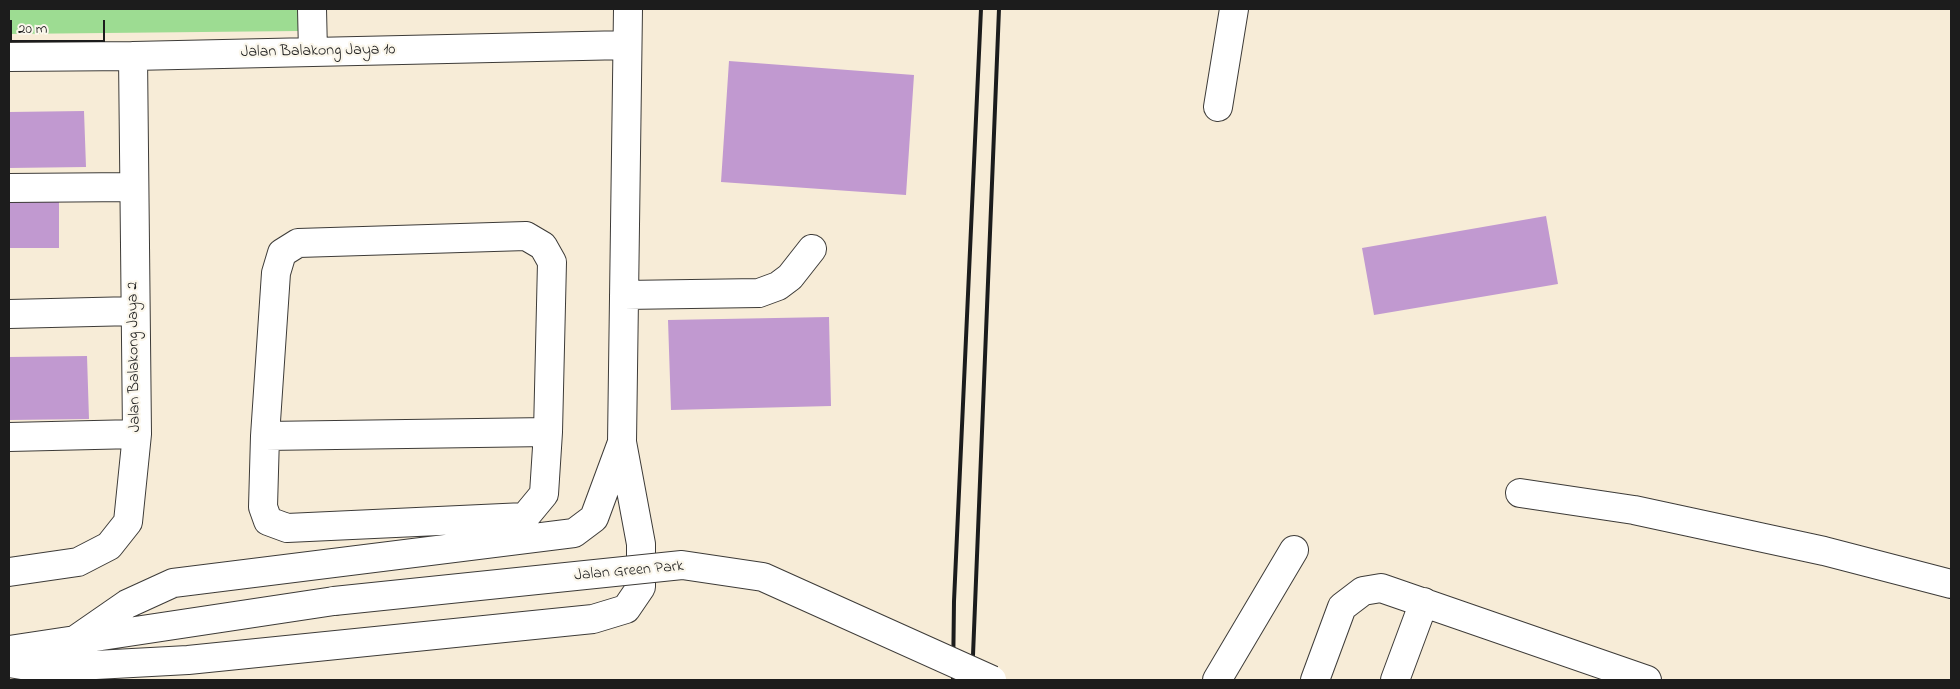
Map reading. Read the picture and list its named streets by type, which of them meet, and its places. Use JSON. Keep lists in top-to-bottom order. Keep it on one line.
{"streets":{"street":["Jalan Balakong Jaya 10","Jalan Balakong Jaya 2","Jalan Green Park"]},"crossings":[["Jalan Balakong Jaya 10","Jalan Balakong Jaya 2"]],"scale_bar":"20 m"}
